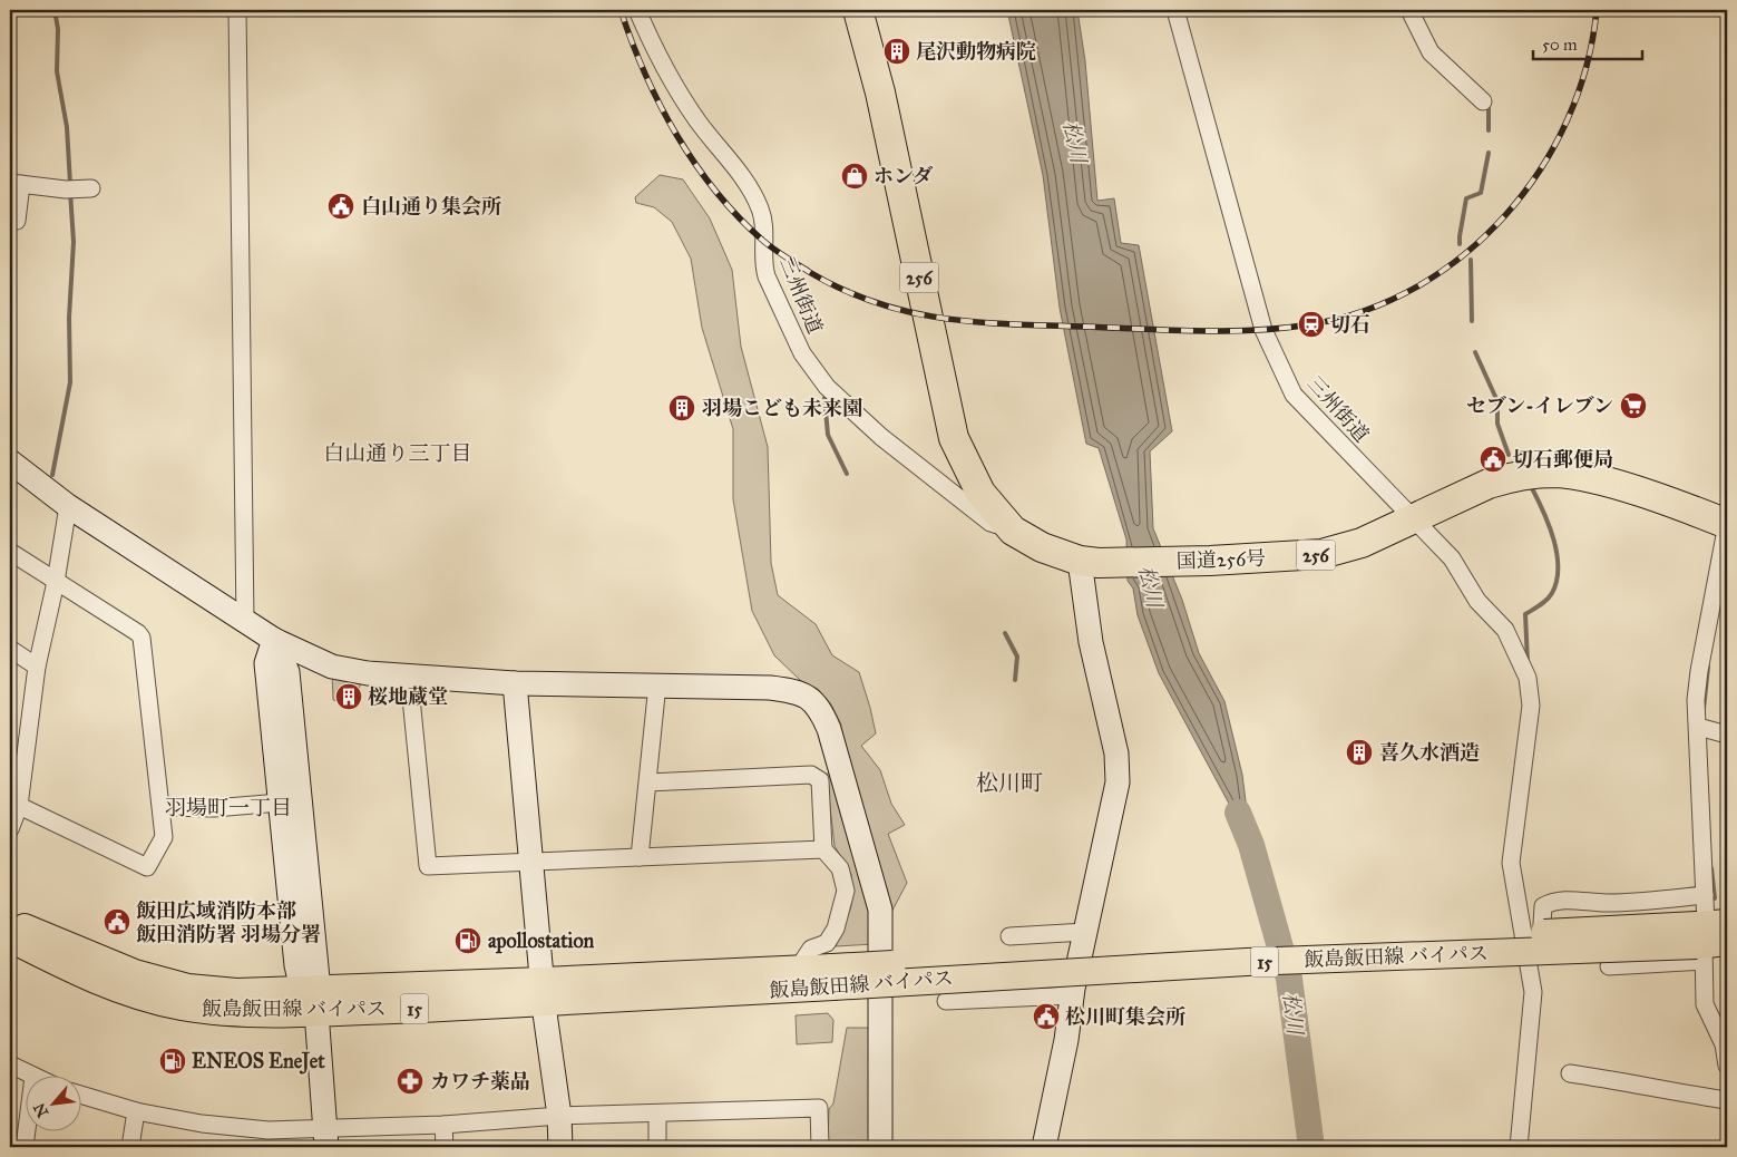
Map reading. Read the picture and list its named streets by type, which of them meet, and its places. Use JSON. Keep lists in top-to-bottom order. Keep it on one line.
{"streets":{"highway":["256","国道256号"],"main road":["飯島飯田線 バイパス","15"],"street":["三州街道"]},"crossings":[["三州街道","国道256号"]],"districts":["白山通り三丁目","松川町","羽場町一丁目"],"water":["松川"],"places":{"building":["尾沢動物病院","羽場こども未来園","桜地蔵堂","喜久水酒造"],"shop":["ホンダ"],"public building":["白山通り集会所","切石郵便局","飯田広域消防本部 飯田消防署 羽場分署","松川町集会所"],"station":["切石"],"supermarket":["セブン-イレブン"],"fuel station":["apollostation","ENEOS EneJet"],"pharmacy":["カワチ薬品"]},"scale_bar":"50 m","north":"bottom left"}
